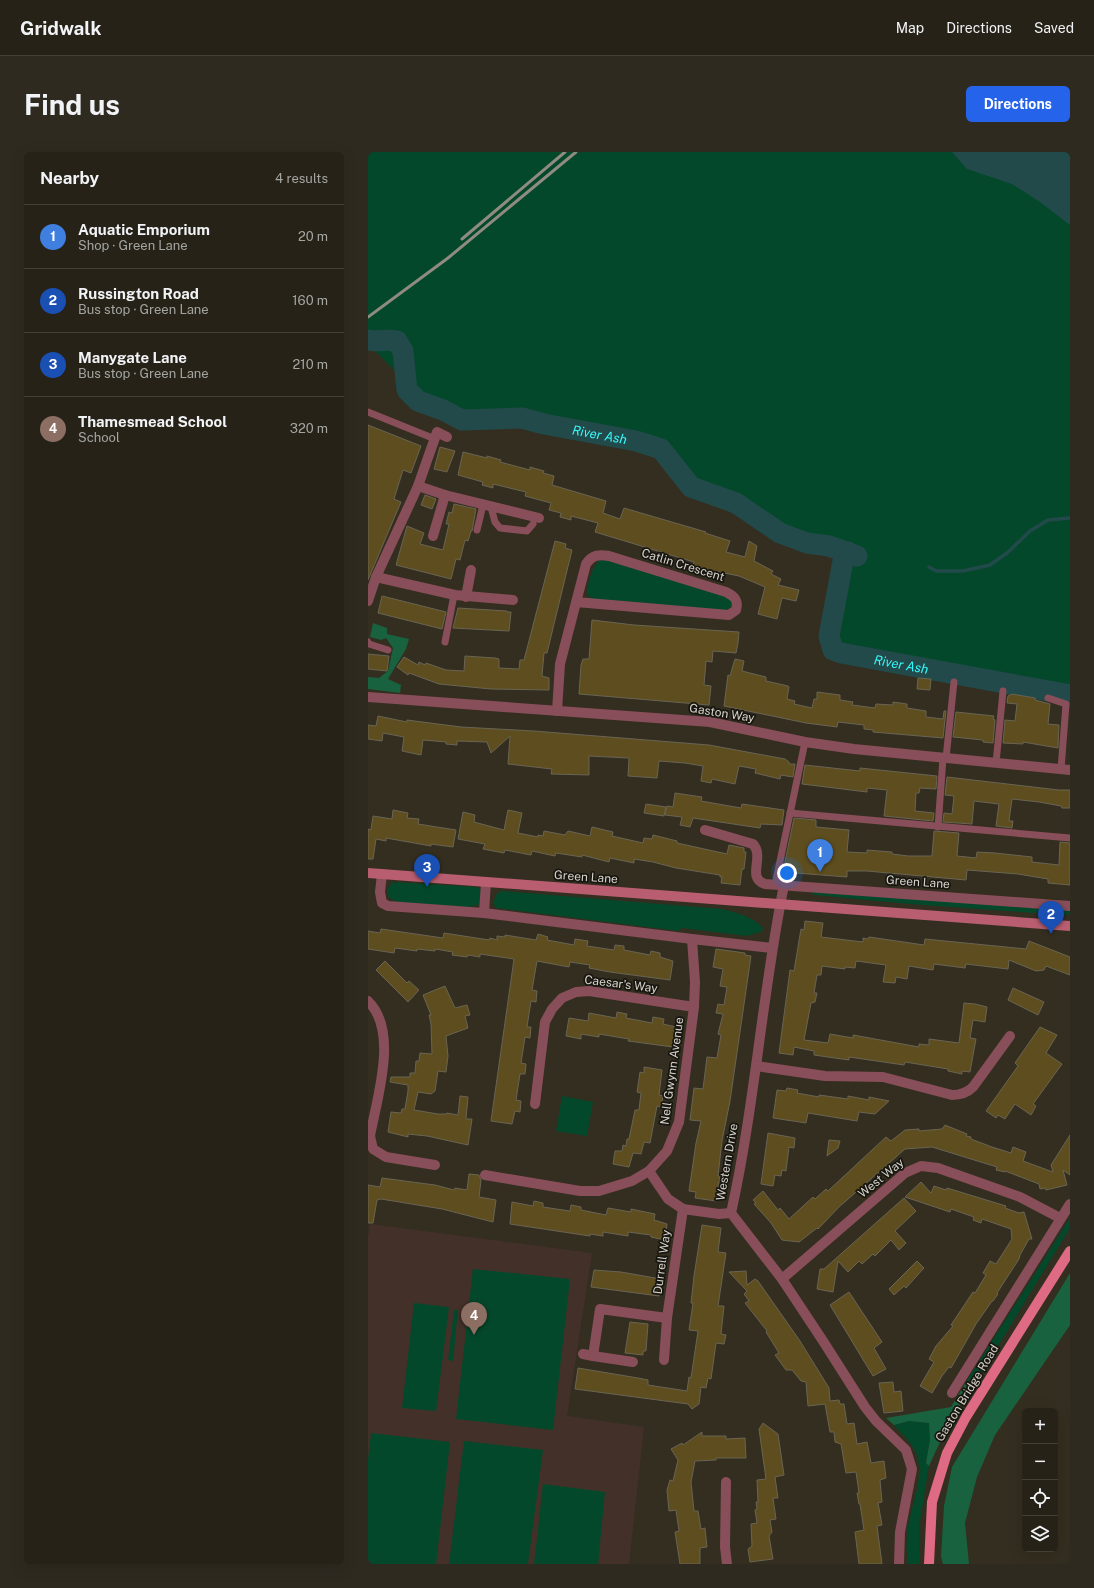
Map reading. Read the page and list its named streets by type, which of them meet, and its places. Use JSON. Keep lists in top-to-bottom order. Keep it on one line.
{"streets":{"main road":["Green Lane","Gaston Bridge Road"],"street":["Catlin Crescent","Gaston Way","Caesar's Way","Nell Gwynn Avenue","Western Drive","West Way","Durrell Way"]},"crossings":[["Catlin Crescent","Gaston Way"],["Green Lane","Western Drive"],["Caesar's Way","Nell Gwynn Avenue"],["Western Drive","West Way"]],"water":["River Ash"],"page":{"header":"Gridwalk","nav":["Map","Directions","Saved"],"buttons":"Directions","title":"Find us","heading":["Nearby","4 results"],"list":[{"mark":"1","name":"Aquatic Emporium","note":"Shop · Green Lane","value":"20 m"},{"mark":"2","name":"Russington Road","note":"Bus stop · Green Lane","value":"160 m"},{"mark":"3","name":"Manygate Lane","note":"Bus stop · Green Lane","value":"210 m"},{"mark":"4","name":"Thamesmead School","note":"School","value":"320 m"}],"pins":["1","3","2","4"],"map_buttons":["+","−"]}}
